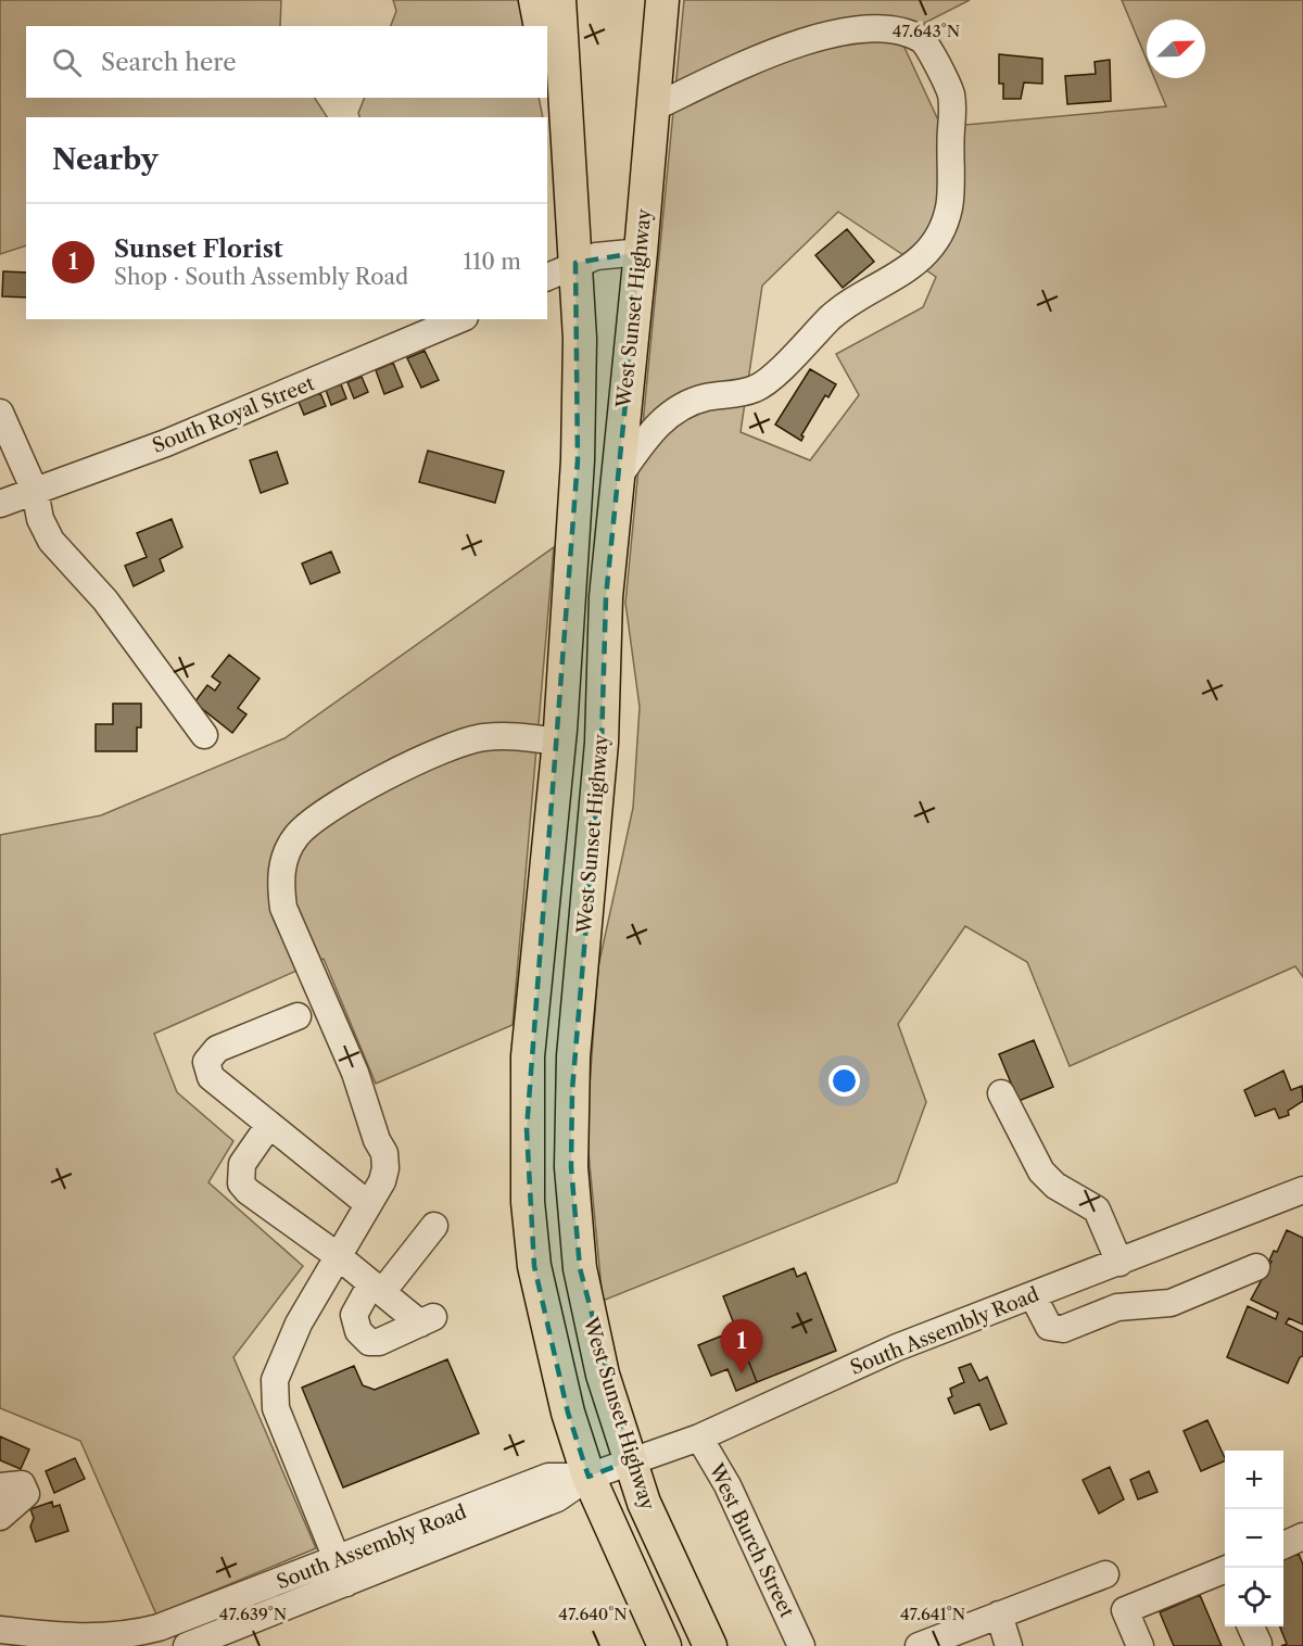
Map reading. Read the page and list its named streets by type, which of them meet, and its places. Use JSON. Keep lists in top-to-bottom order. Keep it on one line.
{"streets":{"main road":["West Sunset Highway"],"street":["South Royal Street","South Assembly Road","West Burch Street"]},"crossings":[["West Sunset Highway","South Assembly Road"],["South Assembly Road","West Burch Street"]],"north":"top right","page":{"search":"Search here","heading":"Nearby","list":[{"mark":"1","name":"Sunset Florist","note":"Shop · South Assembly Road","value":"110 m"}],"pins":"1","map_buttons":["+","−"]},"coordinates":["47.643°N","47.639°N","47.640°N","47.641°N"]}
